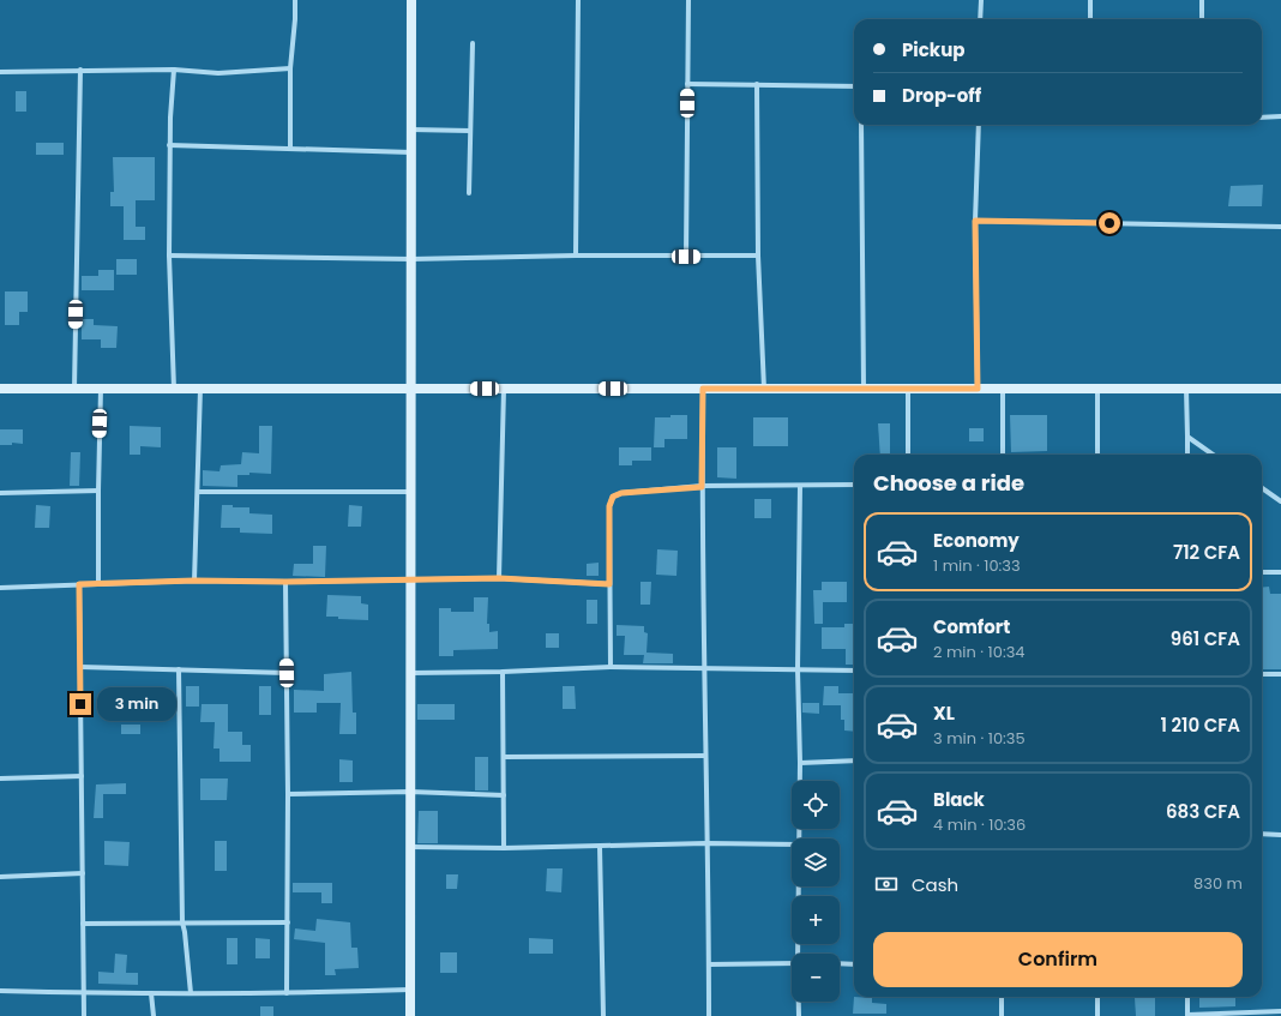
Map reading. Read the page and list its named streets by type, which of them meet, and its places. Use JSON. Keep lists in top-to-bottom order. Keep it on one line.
{"page":{"banner":["Pickup","Drop-off"],"heading":"Choose a ride","list":[{"name":"Economy","note":"1 min · 10:33","value":"712 CFA"},{"name":"Comfort","note":"2 min · 10:34","value":"961 CFA"},{"name":"XL","note":"3 min · 10:35","value":"1 210 CFA"},{"name":"Black","note":"4 min · 10:36","value":"683 CFA"}],"bubble":"3 min","map_buttons":["+","−"],"pay":["Cash","830 m"],"buttons":"Confirm"}}
